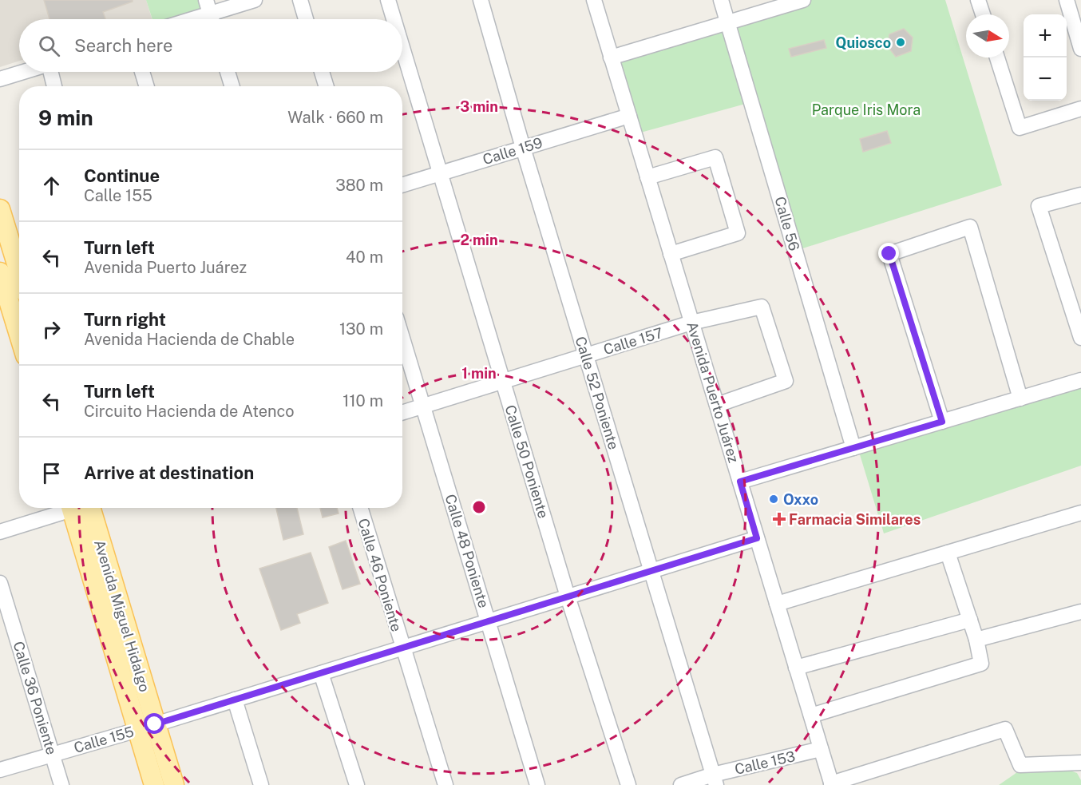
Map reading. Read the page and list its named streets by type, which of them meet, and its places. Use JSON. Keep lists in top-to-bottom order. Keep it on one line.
{"streets":{"main road":["Avenida Miguel Hidalgo"],"street":["Calle 159","Calle 56","Calle 157","Avenida Puerto Juárez","Calle 52 Poniente","Calle 50 Poniente","Calle 48 Poniente","Calle 46 Poniente","Calle 36 Poniente","Calle 155","Calle 153"]},"crossings":[["Calle 159","Avenida Puerto Juárez"],["Calle 159","Calle 52 Poniente"],["Calle 159","Calle 50 Poniente"],["Calle 157","Avenida Puerto Juárez"],["Calle 157","Calle 52 Poniente"],["Calle 157","Calle 50 Poniente"],["Calle 157","Calle 48 Poniente"],["Avenida Puerto Juárez","Calle 155"],["Avenida Puerto Juárez","Calle 153"],["Calle 52 Poniente","Calle 155"],["Calle 52 Poniente","Calle 153"],["Calle 50 Poniente","Calle 155"],["Calle 48 Poniente","Calle 155"],["Calle 46 Poniente","Calle 155"],["Avenida Miguel Hidalgo","Calle 155"],["Calle 36 Poniente","Calle 155"]],"parks":["Parque Iris Mora"],"places":{"other":["Quiosco","Oxxo"],"health":["Farmacia Similares"]},"north":"right","page":{"map_buttons":["+","−"],"search":"Search here","heading":["9 min","Walk · 660 m"],"list":[["Continue","Calle 155","380 m"],["Turn left","Avenida Puerto Juárez","40 m"],["Turn right","Avenida Hacienda de Chable","130 m"],["Turn left","Circuito Hacienda de Atenco","110 m"],"Arrive at destination"]},"rings":["3 min","2 min","1 min"]}
